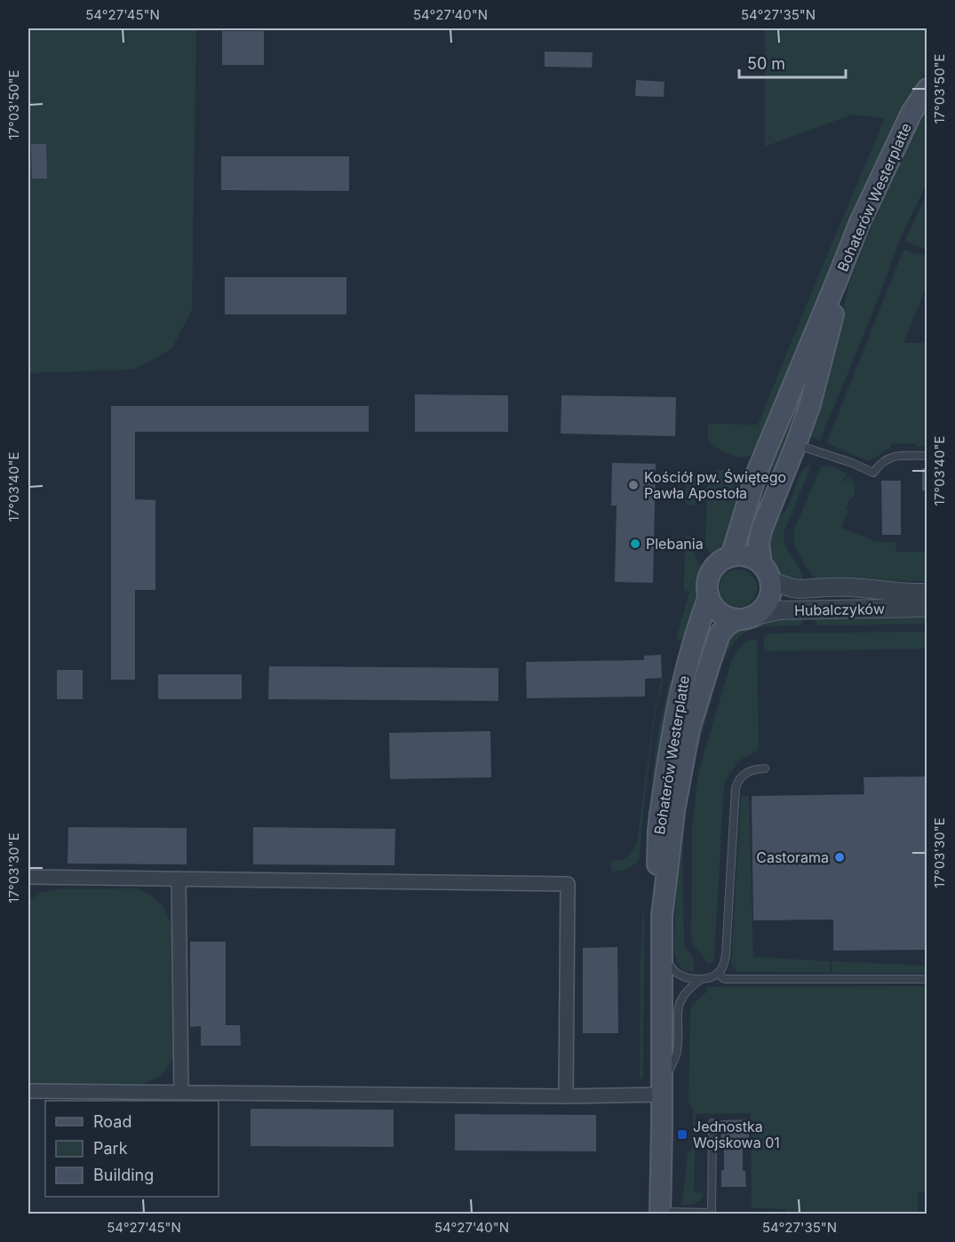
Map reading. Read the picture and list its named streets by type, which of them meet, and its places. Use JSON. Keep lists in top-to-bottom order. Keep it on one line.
{"streets":{"main road":["Bohaterów Westerplatte"],"street":["Hubalczyków"]},"crossings":[["Bohaterów Westerplatte","Hubalczyków"]],"places":{"other":["Kościół pw. Świętego Pawła Apostoła","Plebania","Castorama"],"transit":["Jednostka Wojskowa 01"]},"legend":["Road","Park","Building"],"scale_bar":"50 m","coordinates":["54°27'45\"N","54°27'40\"N","54°27'35\"N","17°03'50\"E","17°03'40\"E","17°03'30\"E"]}
